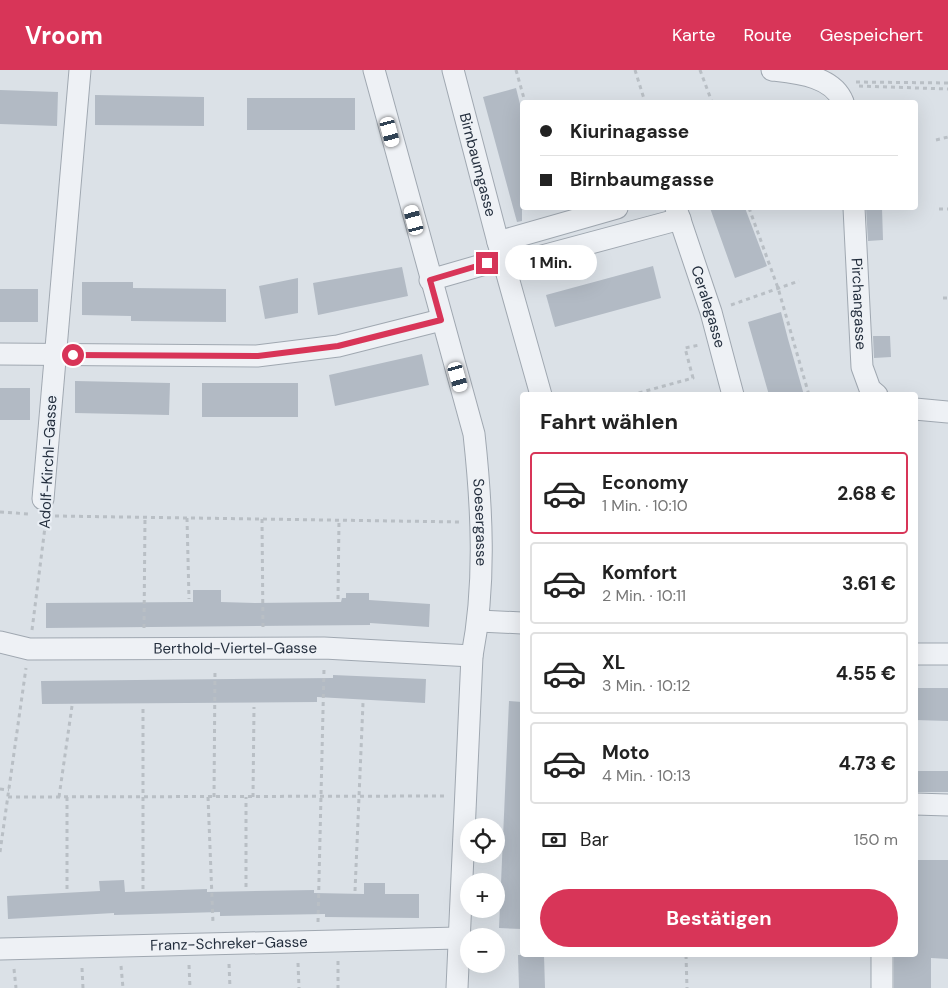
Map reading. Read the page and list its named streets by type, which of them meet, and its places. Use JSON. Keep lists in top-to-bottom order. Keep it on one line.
{"streets":{"street":["Birnbaumgasse","Pirchangasse","Ceralegasse","Adolf-Kirchl-Gasse","Soesergasse","Berthold-Viertel-Gasse","Franz-Schreker-Gasse"]},"crossings":[["Adolf-Kirchl-Gasse","Berthold-Viertel-Gasse"],["Soesergasse","Berthold-Viertel-Gasse"],["Soesergasse","Franz-Schreker-Gasse"]],"page":{"header":"Vroom","nav":["Karte","Route","Gespeichert"],"banner":["Kiurinagasse","Birnbaumgasse"],"bubble":"1 Min.","heading":"Fahrt wählen","list":[{"name":"Economy","note":"1 Min. · 10:10","value":"2.68 €"},{"name":"Komfort","note":"2 Min. · 10:11","value":"3.61 €"},{"name":"XL","note":"3 Min. · 10:12","value":"4.55 €"},{"name":"Moto","note":"4 Min. · 10:13","value":"4.73 €"}],"pay":["Bar","150 m"],"map_buttons":["+","−"],"buttons":"Bestätigen"}}
